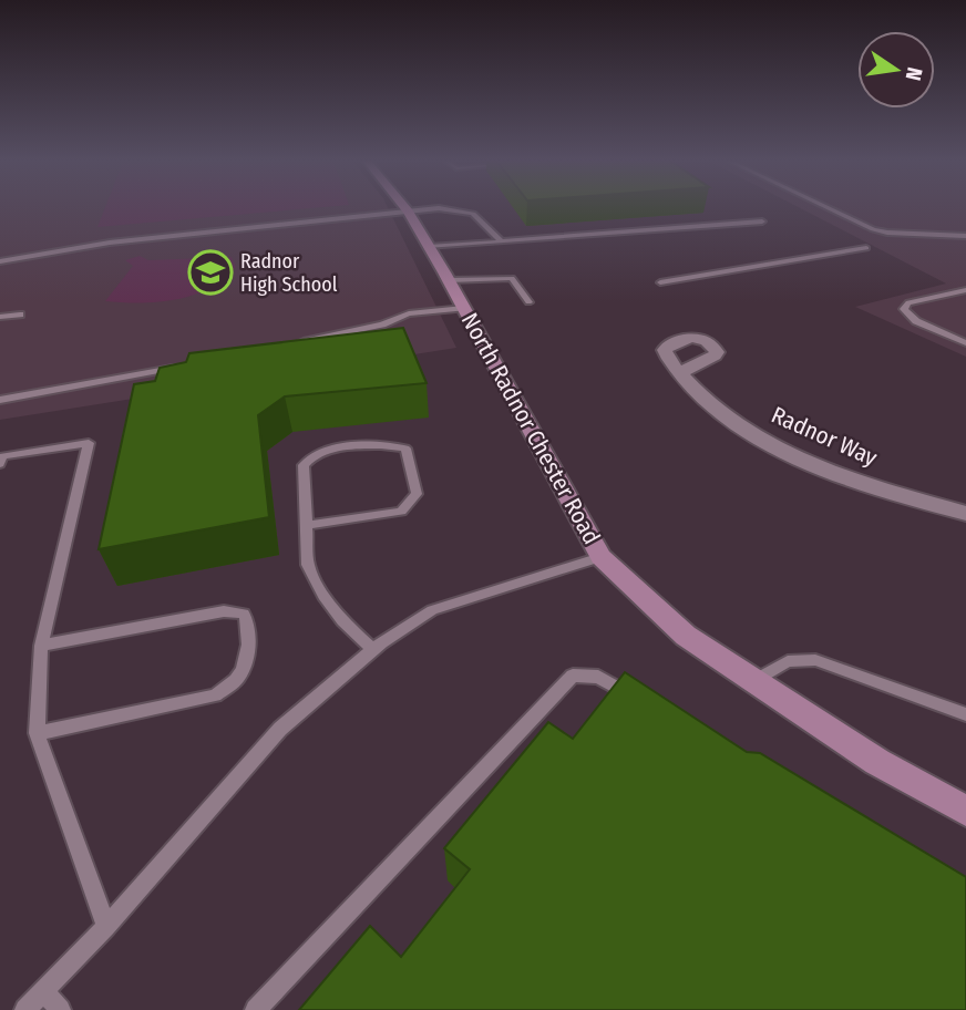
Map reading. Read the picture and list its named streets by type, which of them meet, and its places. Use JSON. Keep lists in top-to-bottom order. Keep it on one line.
{"streets":{"main road":["North Radnor Chester Road"],"street":["Radnor Way"]},"places":{"school or university":["Radnor High School"]},"north":"right"}
